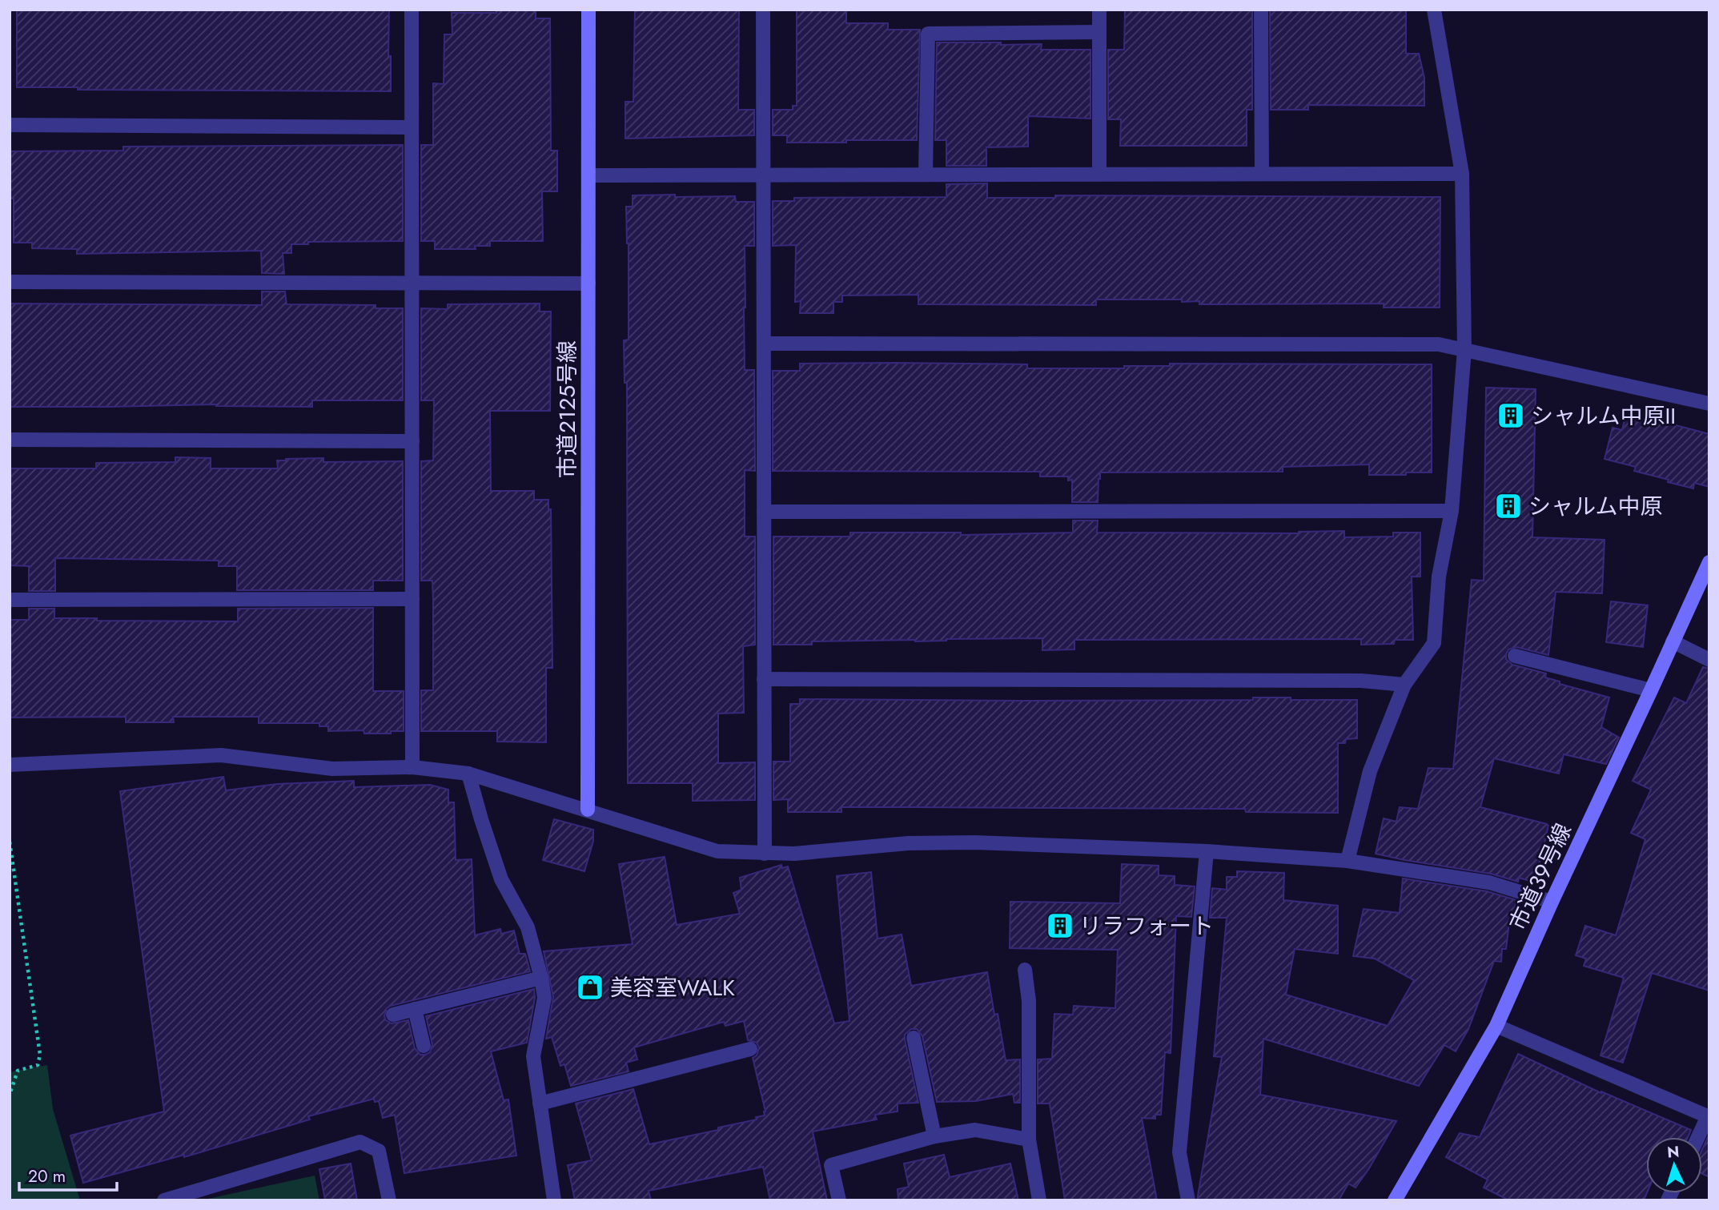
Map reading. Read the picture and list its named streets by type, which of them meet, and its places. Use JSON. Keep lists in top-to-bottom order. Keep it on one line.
{"streets":{"street":["市道2125号線","市道39号線"]},"places":{"building":["シャルム中原II","シャルム中原","リラフォート"],"shop":["美容室WALK"]},"scale_bar":"20 m","north":"top"}
